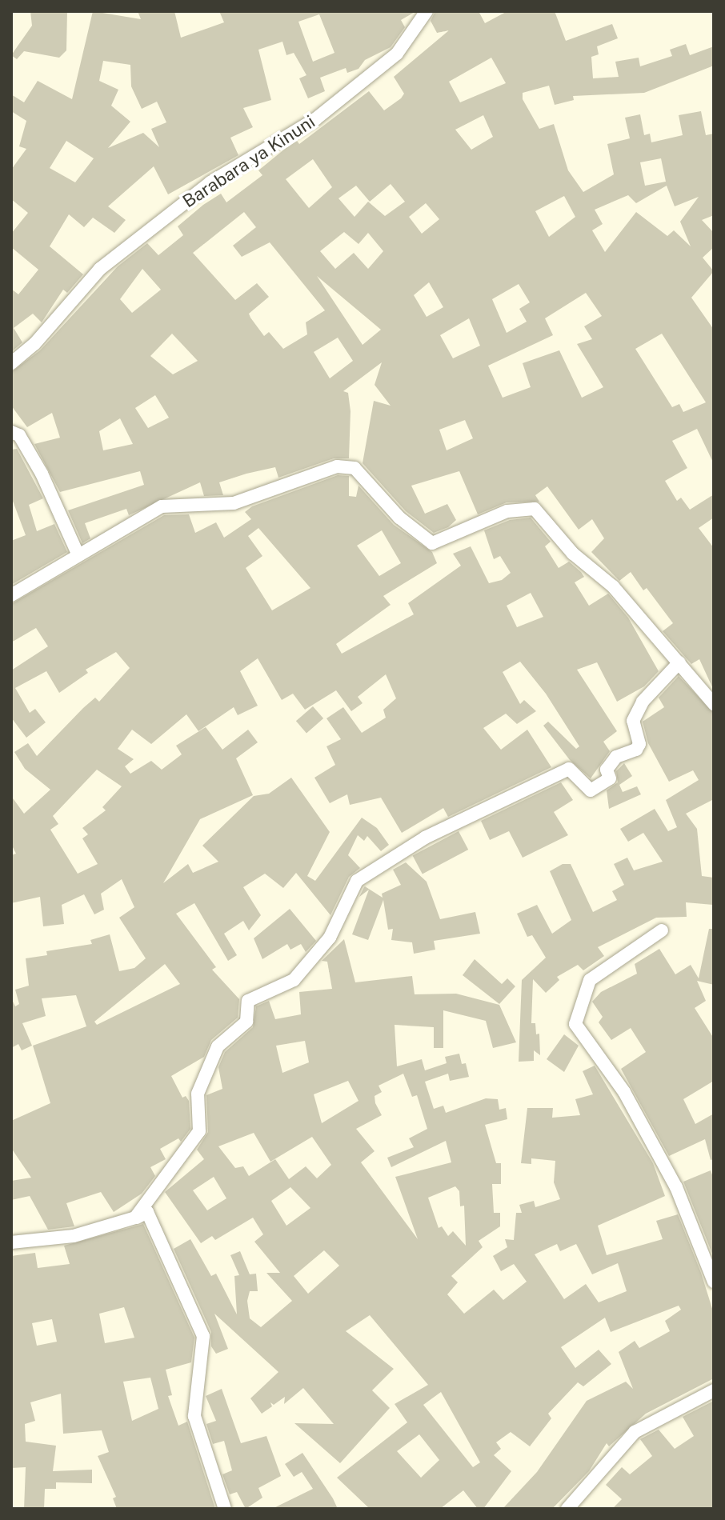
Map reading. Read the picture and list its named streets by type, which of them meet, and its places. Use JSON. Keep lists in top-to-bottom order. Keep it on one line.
{"streets":{"street":["Barabara ya Kinuni"]}}
